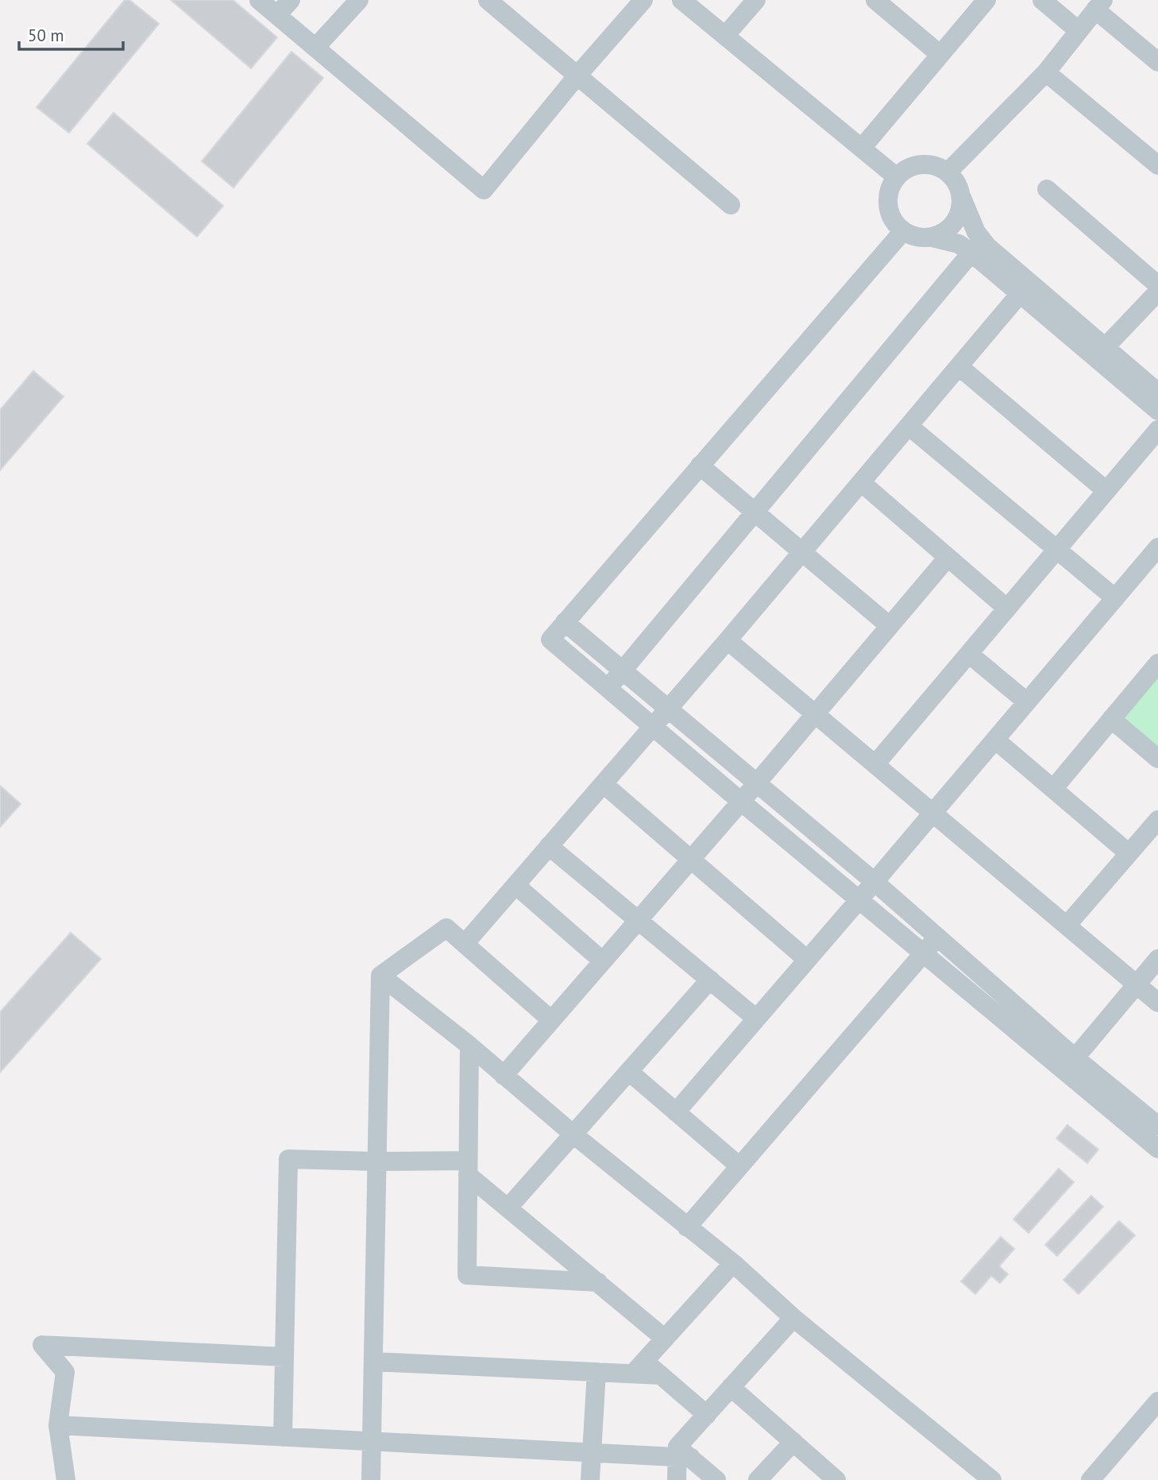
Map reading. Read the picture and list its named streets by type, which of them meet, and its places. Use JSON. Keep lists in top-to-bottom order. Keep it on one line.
{"scale_bar":"50 m"}
